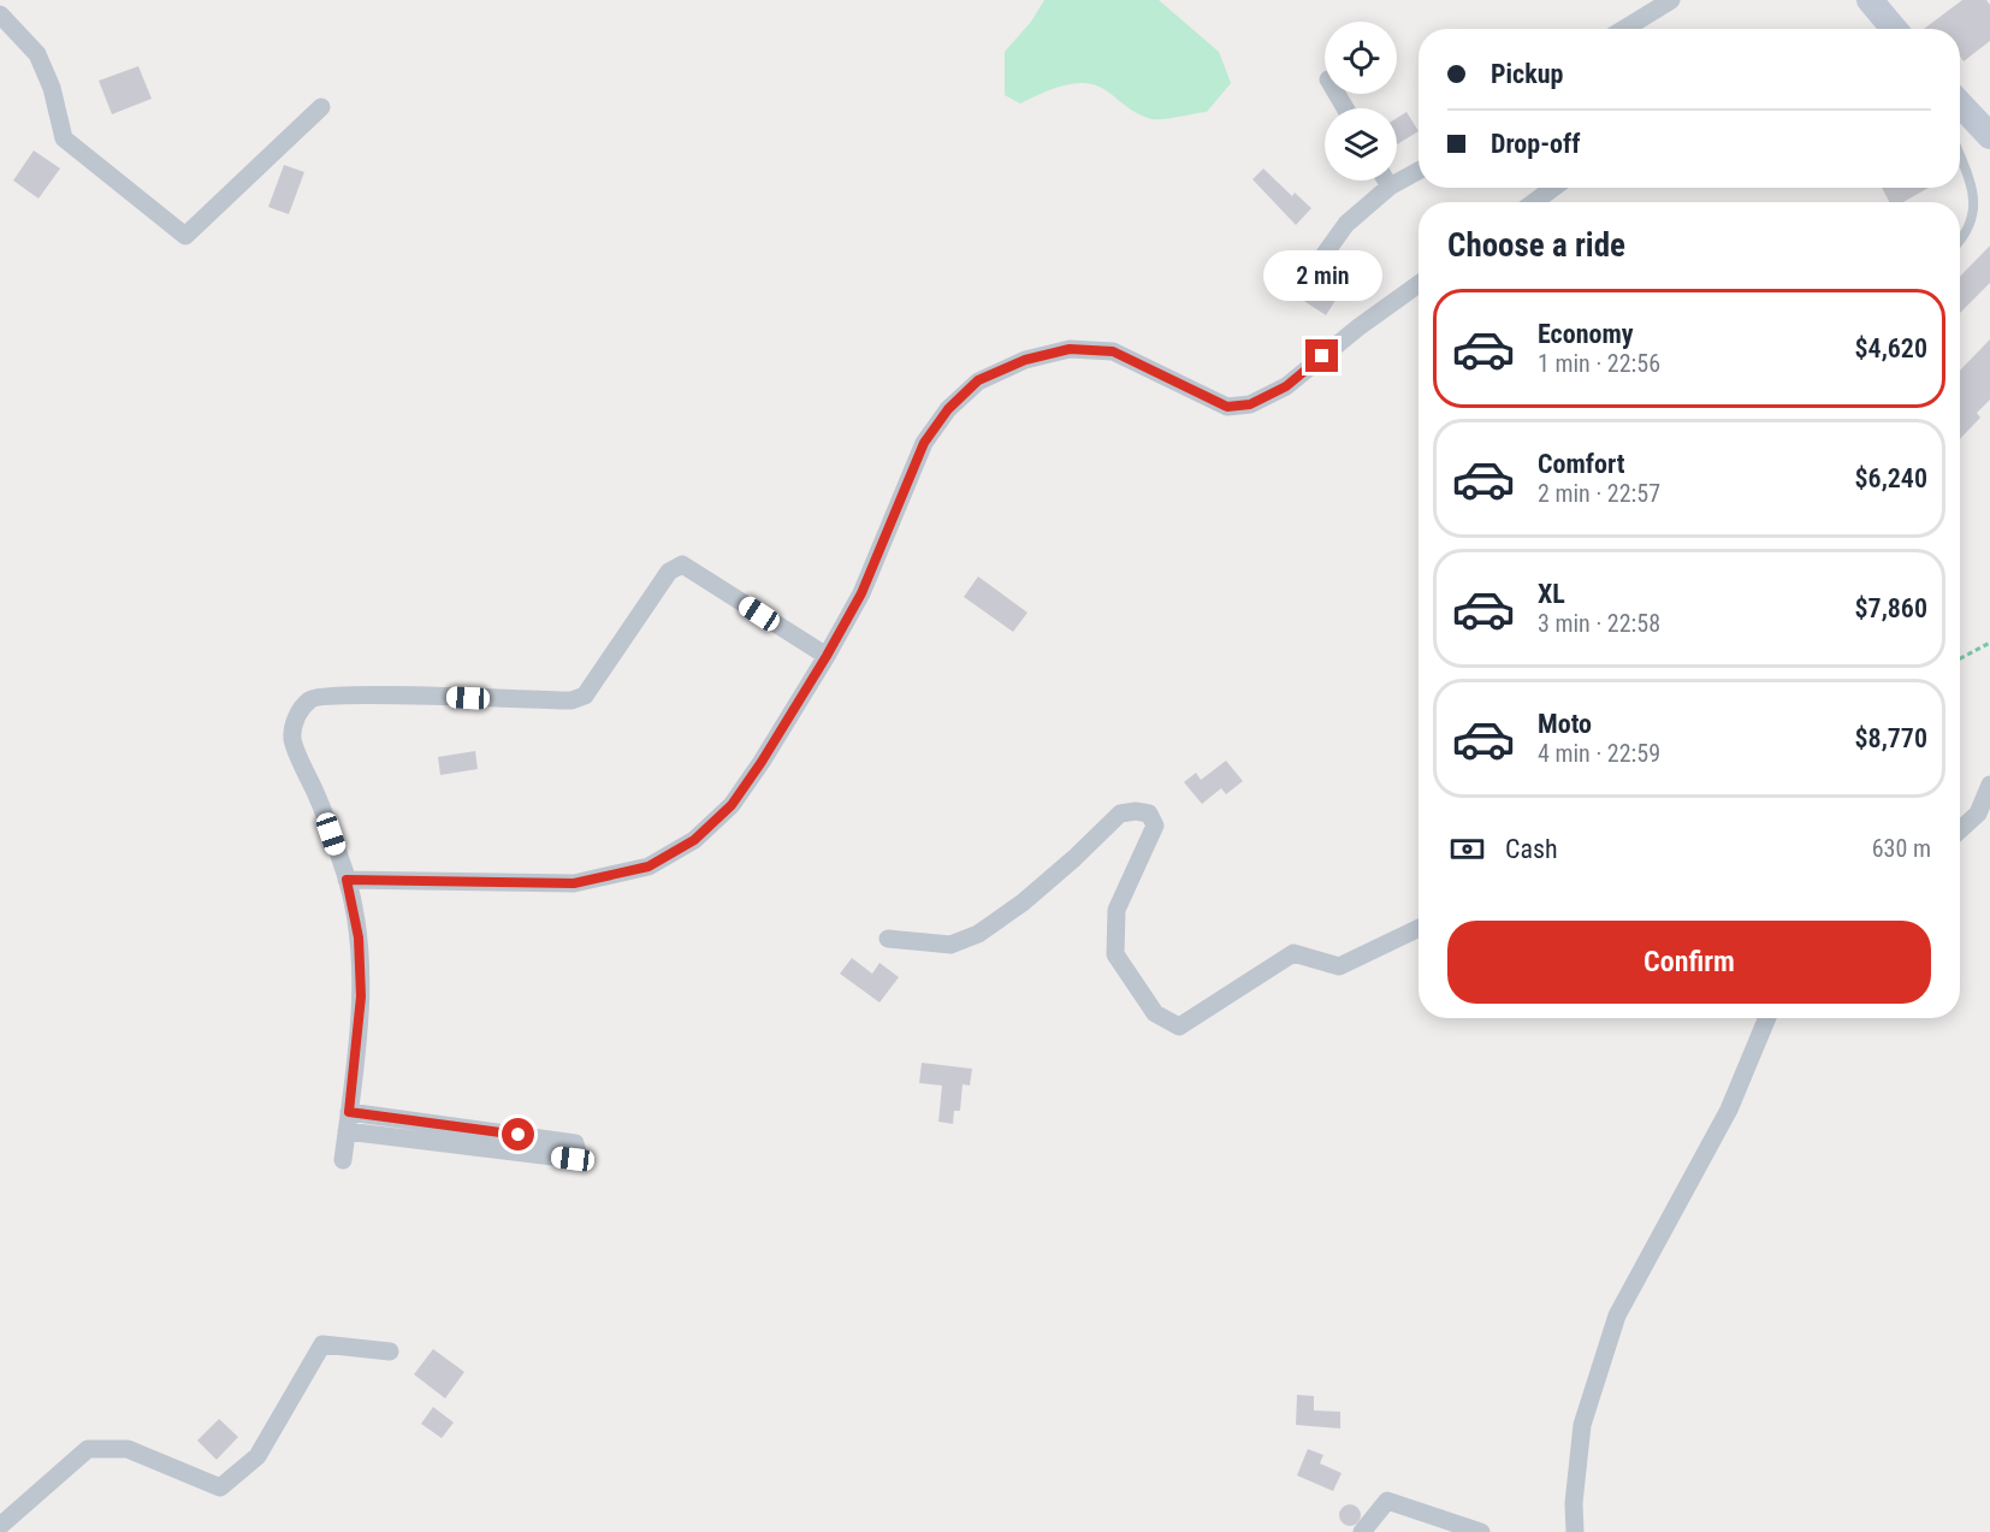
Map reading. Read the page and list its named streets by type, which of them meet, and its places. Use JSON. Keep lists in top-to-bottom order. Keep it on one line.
{"page":{"banner":["Pickup","Drop-off"],"heading":"Choose a ride","bubble":"2 min","list":[{"name":"Economy","note":"1 min · 22:56","value":"$4,620"},{"name":"Comfort","note":"2 min · 22:57","value":"$6,240"},{"name":"XL","note":"3 min · 22:58","value":"$7,860"},{"name":"Moto","note":"4 min · 22:59","value":"$8,770"}],"pay":["Cash","630 m"],"buttons":"Confirm"}}
